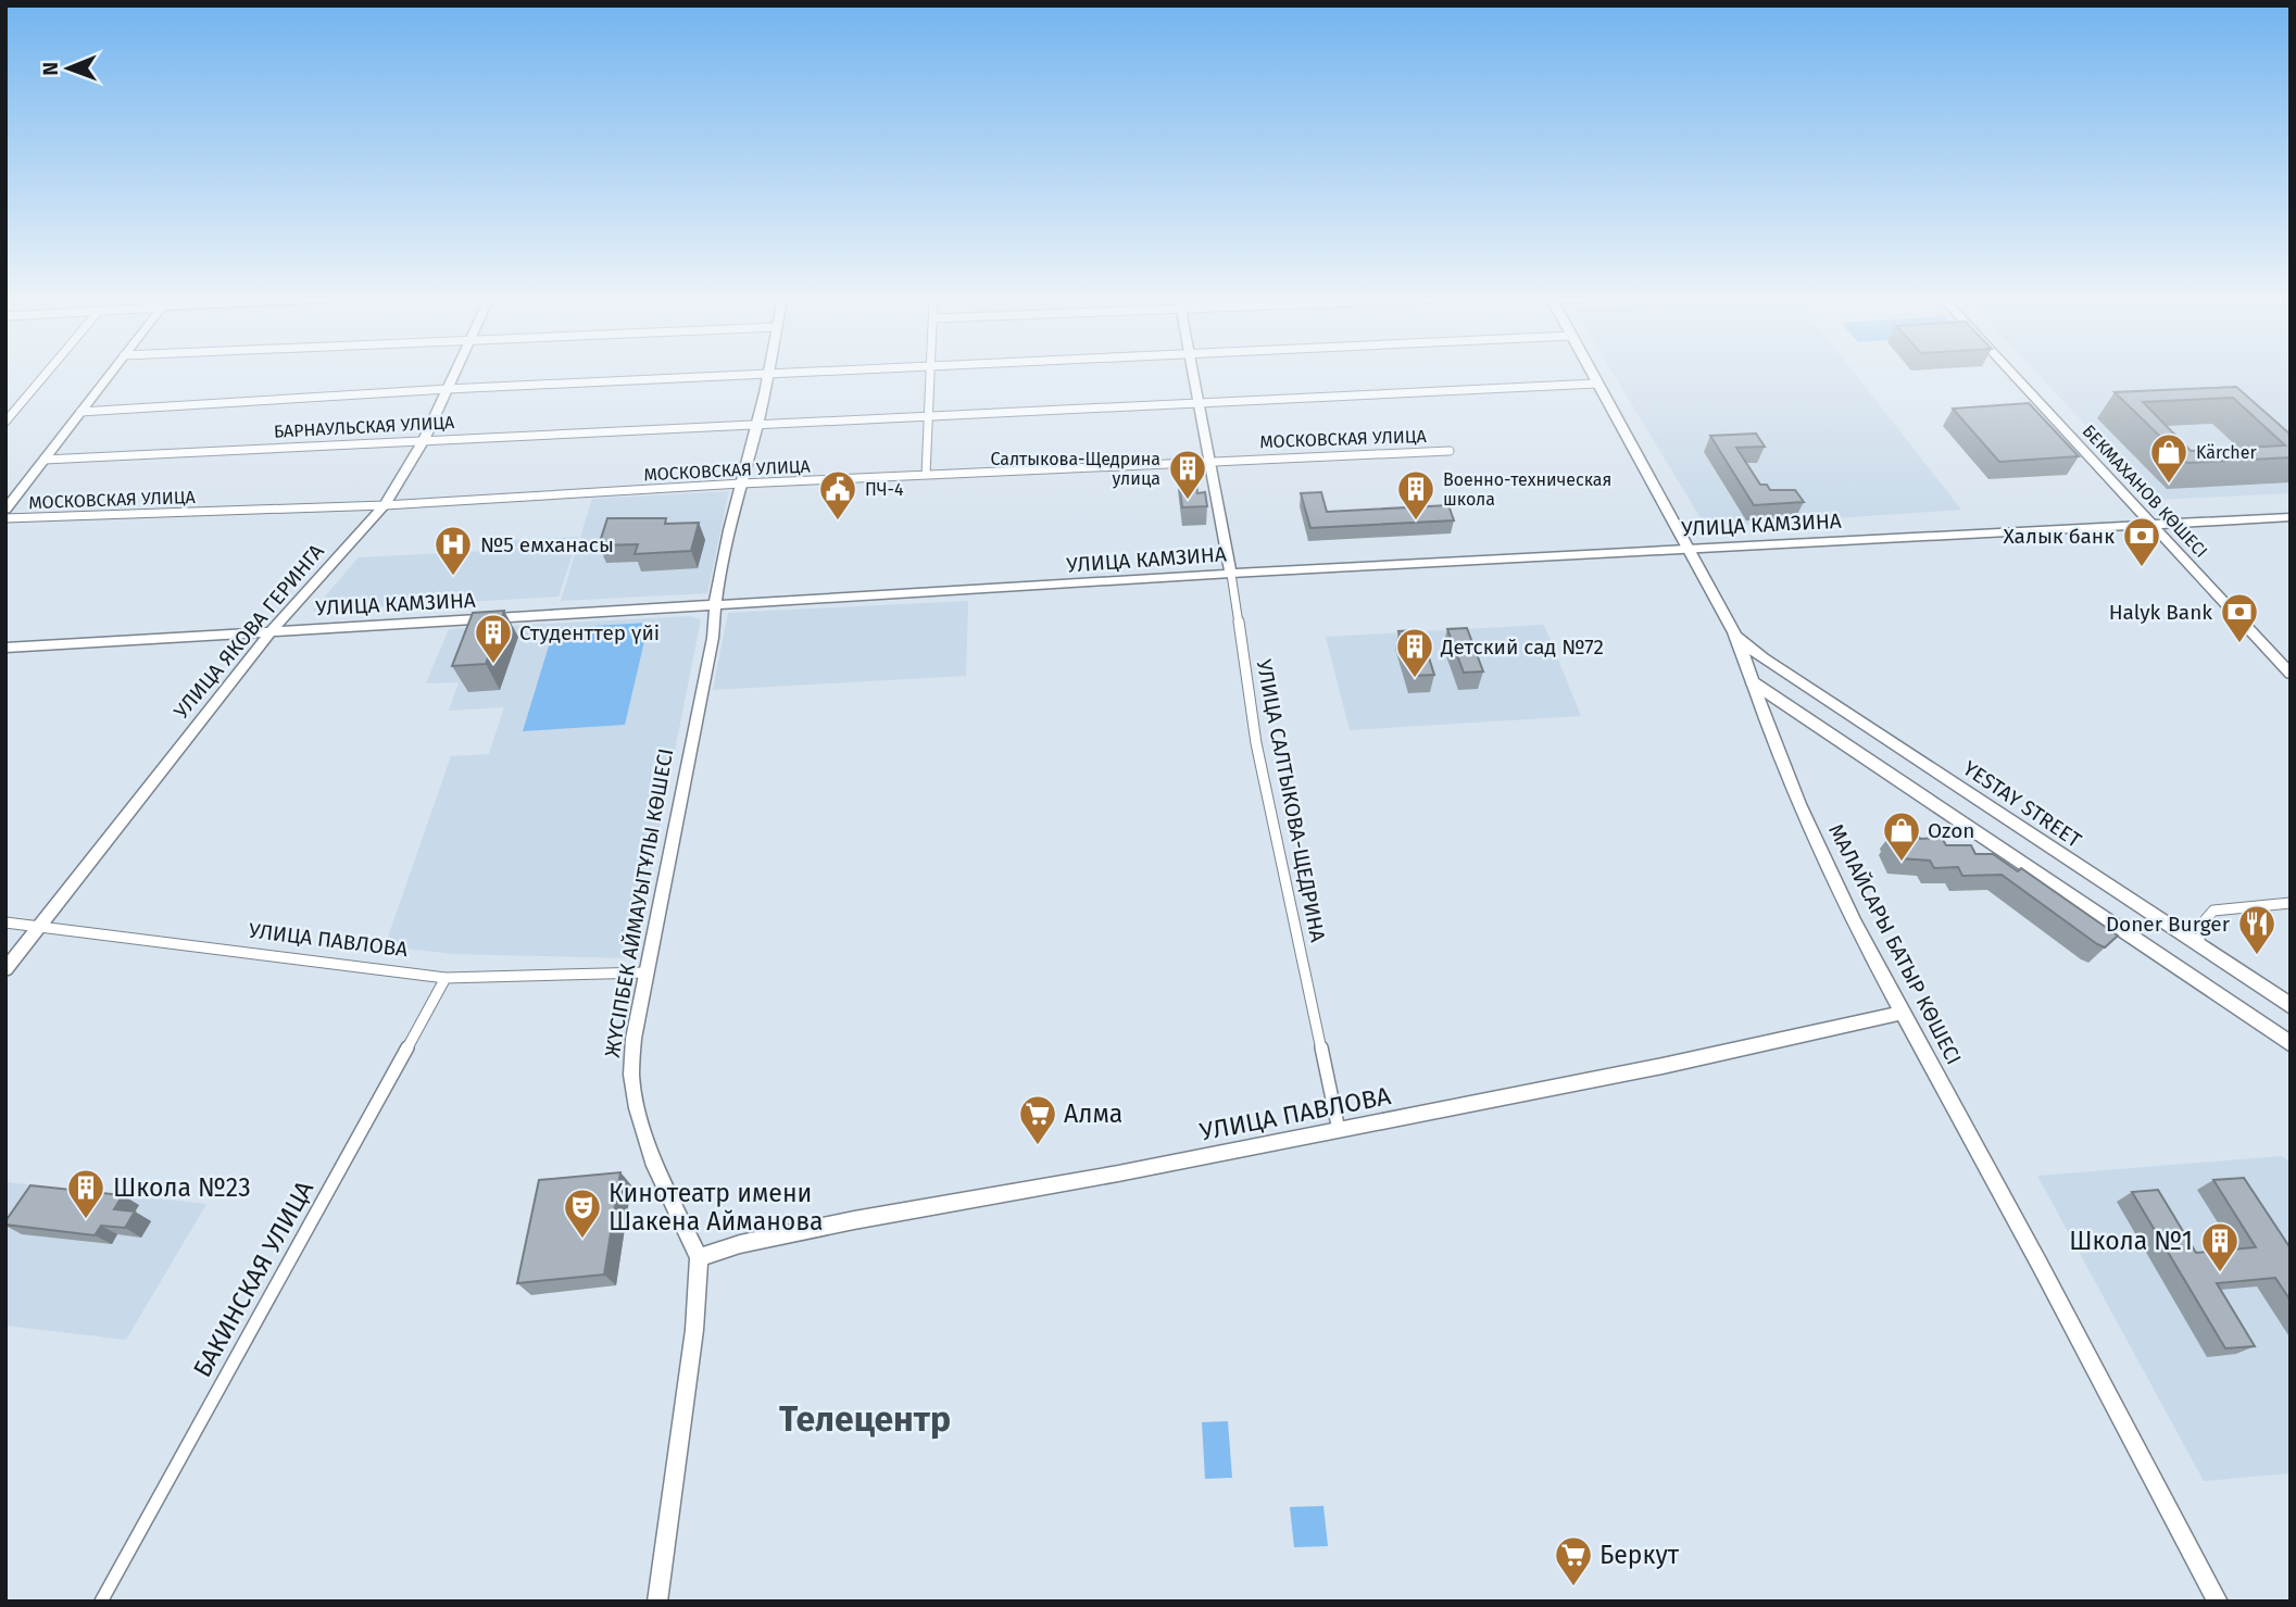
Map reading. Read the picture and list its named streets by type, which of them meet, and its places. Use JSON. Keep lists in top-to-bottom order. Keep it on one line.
{"streets":{"main road":["YESTAY STREET","МАЛАЙСАРЫ БАТЫР КӨШЕСІ"],"street":["БАРНАУЛЬСКАЯ УЛИЦА","МОСКОВСКАЯ УЛИЦА","БЕКМАХАНОВ КӨШЕСІ","УЛИЦА КАМЗИНА","УЛИЦА ЯКОВА ГЕРИНГА","УЛИЦА САЛТЫКОВА-ЩЕДРИНА","ЖҮСІПБЕК АЙМАУЫТҰЛЫ КӨШЕСІ","УЛИЦА ПАВЛОВА","БАКИНСКАЯ УЛИЦА"]},"crossings":[["БАРНАУЛЬСКАЯ УЛИЦА","УЛИЦА ЯКОВА ГЕРИНГА"],["БАРНАУЛЬСКАЯ УЛИЦА","УЛИЦА САЛТЫКОВА-ЩЕДРИНА"],["БАРНАУЛЬСКАЯ УЛИЦА","ЖҮСІПБЕК АЙМАУЫТҰЛЫ КӨШЕСІ"],["БАРНАУЛЬСКАЯ УЛИЦА","МАЛАЙСАРЫ БАТЫР КӨШЕСІ"],["МОСКОВСКАЯ УЛИЦА","УЛИЦА ЯКОВА ГЕРИНГА"],["МОСКОВСКАЯ УЛИЦА","УЛИЦА САЛТЫКОВА-ЩЕДРИНА"],["МОСКОВСКАЯ УЛИЦА","ЖҮСІПБЕК АЙМАУЫТҰЛЫ КӨШЕСІ"],["БЕКМАХАНОВ КӨШЕСІ","УЛИЦА КАМЗИНА"],["УЛИЦА КАМЗИНА","УЛИЦА ЯКОВА ГЕРИНГА"],["УЛИЦА КАМЗИНА","УЛИЦА САЛТЫКОВА-ЩЕДРИНА"],["УЛИЦА КАМЗИНА","ЖҮСІПБЕК АЙМАУЫТҰЛЫ КӨШЕСІ"],["УЛИЦА КАМЗИНА","МАЛАЙСАРЫ БАТЫР КӨШЕСІ"],["УЛИЦА ЯКОВА ГЕРИНГА","УЛИЦА ПАВЛОВА"],["УЛИЦА САЛТЫКОВА-ЩЕДРИНА","УЛИЦА ПАВЛОВА"],["YESTAY STREET","МАЛАЙСАРЫ БАТЫР КӨШЕСІ"],["ЖҮСІПБЕК АЙМАУЫТҰЛЫ КӨШЕСІ","УЛИЦА ПАВЛОВА"],["УЛИЦА ПАВЛОВА","МАЛАЙСАРЫ БАТЫР КӨШЕСІ"],["УЛИЦА ПАВЛОВА","БАКИНСКАЯ УЛИЦА"]],"districts":["Телецентр"],"places":{"shop":["Kärcher","Ozon"],"building":["Салтыкова-Щедрина улица","Военно-техническая школа","Студенттер үйі","Детский сад №72","Школа №23","Школа №1"],"public building":["ПЧ-4"],"bank":["Халык банк","Halyk Bank"],"hospital":["№5 емханасы"],"restaurant":["Doner Burger"],"supermarket":["Алма","Беркут"],"theatre":["Кинотеатр имени Шакена Айманова"]},"north":"left"}
